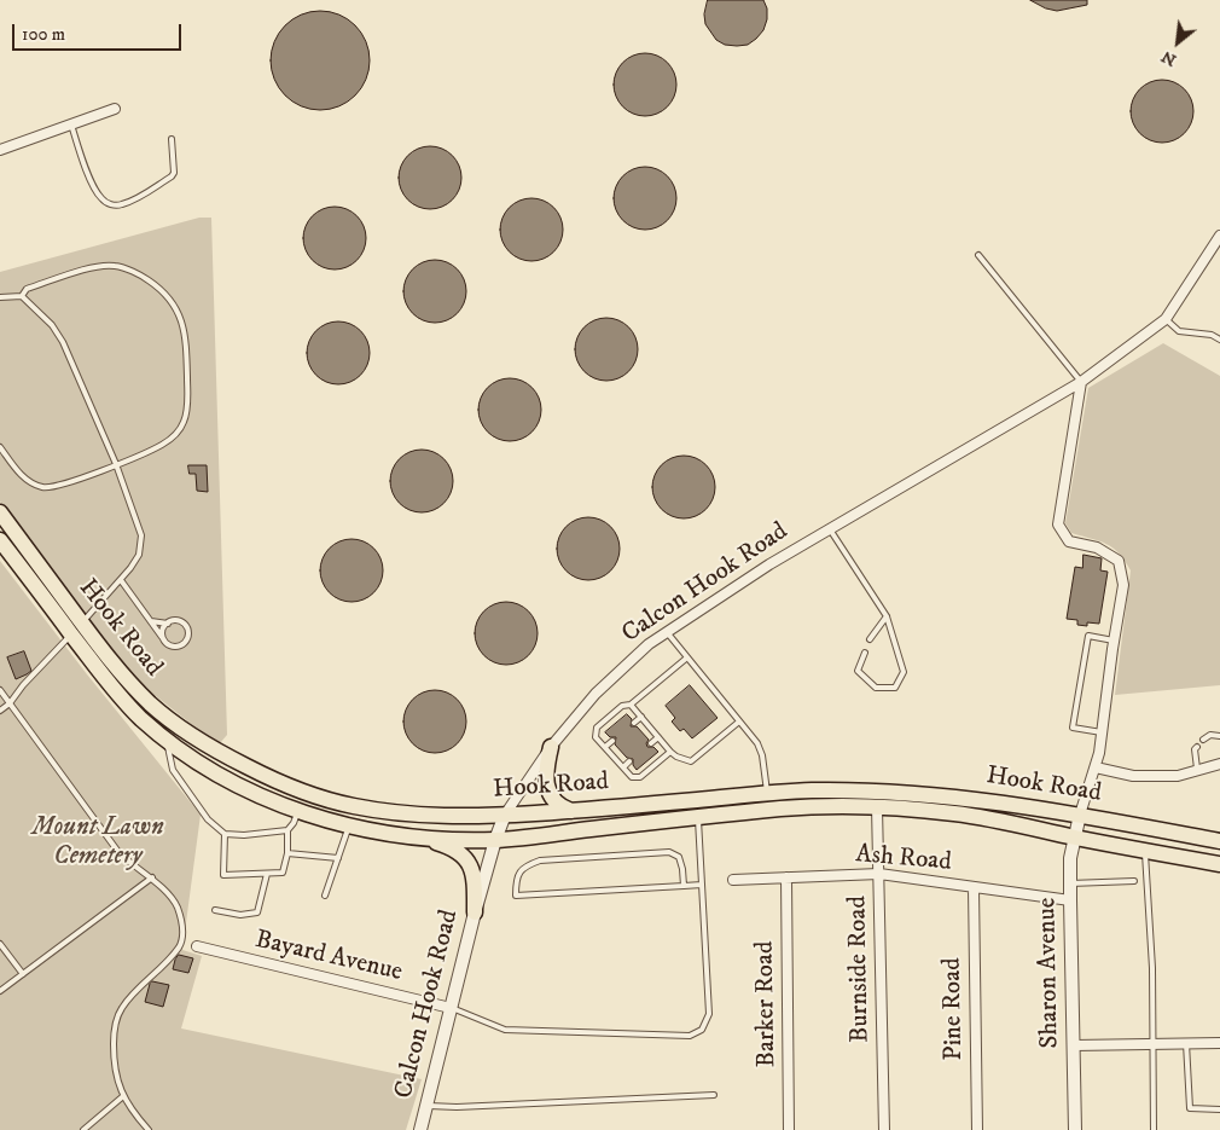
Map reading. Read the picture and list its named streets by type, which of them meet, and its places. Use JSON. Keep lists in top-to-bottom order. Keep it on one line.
{"streets":{"main road":["Hook Road"],"street":["Calcon Hook Road","Ash Road","Bayard Avenue","Burnside Road","Sharon Avenue","Barker Road","Pine Road"]},"crossings":[["Calcon Hook Road","Hook Road"],["Calcon Hook Road","Bayard Avenue"],["Hook Road","Burnside Road"],["Hook Road","Sharon Avenue"],["Ash Road","Burnside Road"],["Ash Road","Sharon Avenue"],["Ash Road","Barker Road"],["Ash Road","Pine Road"]],"parks":["Mount Lawn Cemetery"],"scale_bar":"100 m","north":"bottom left"}
